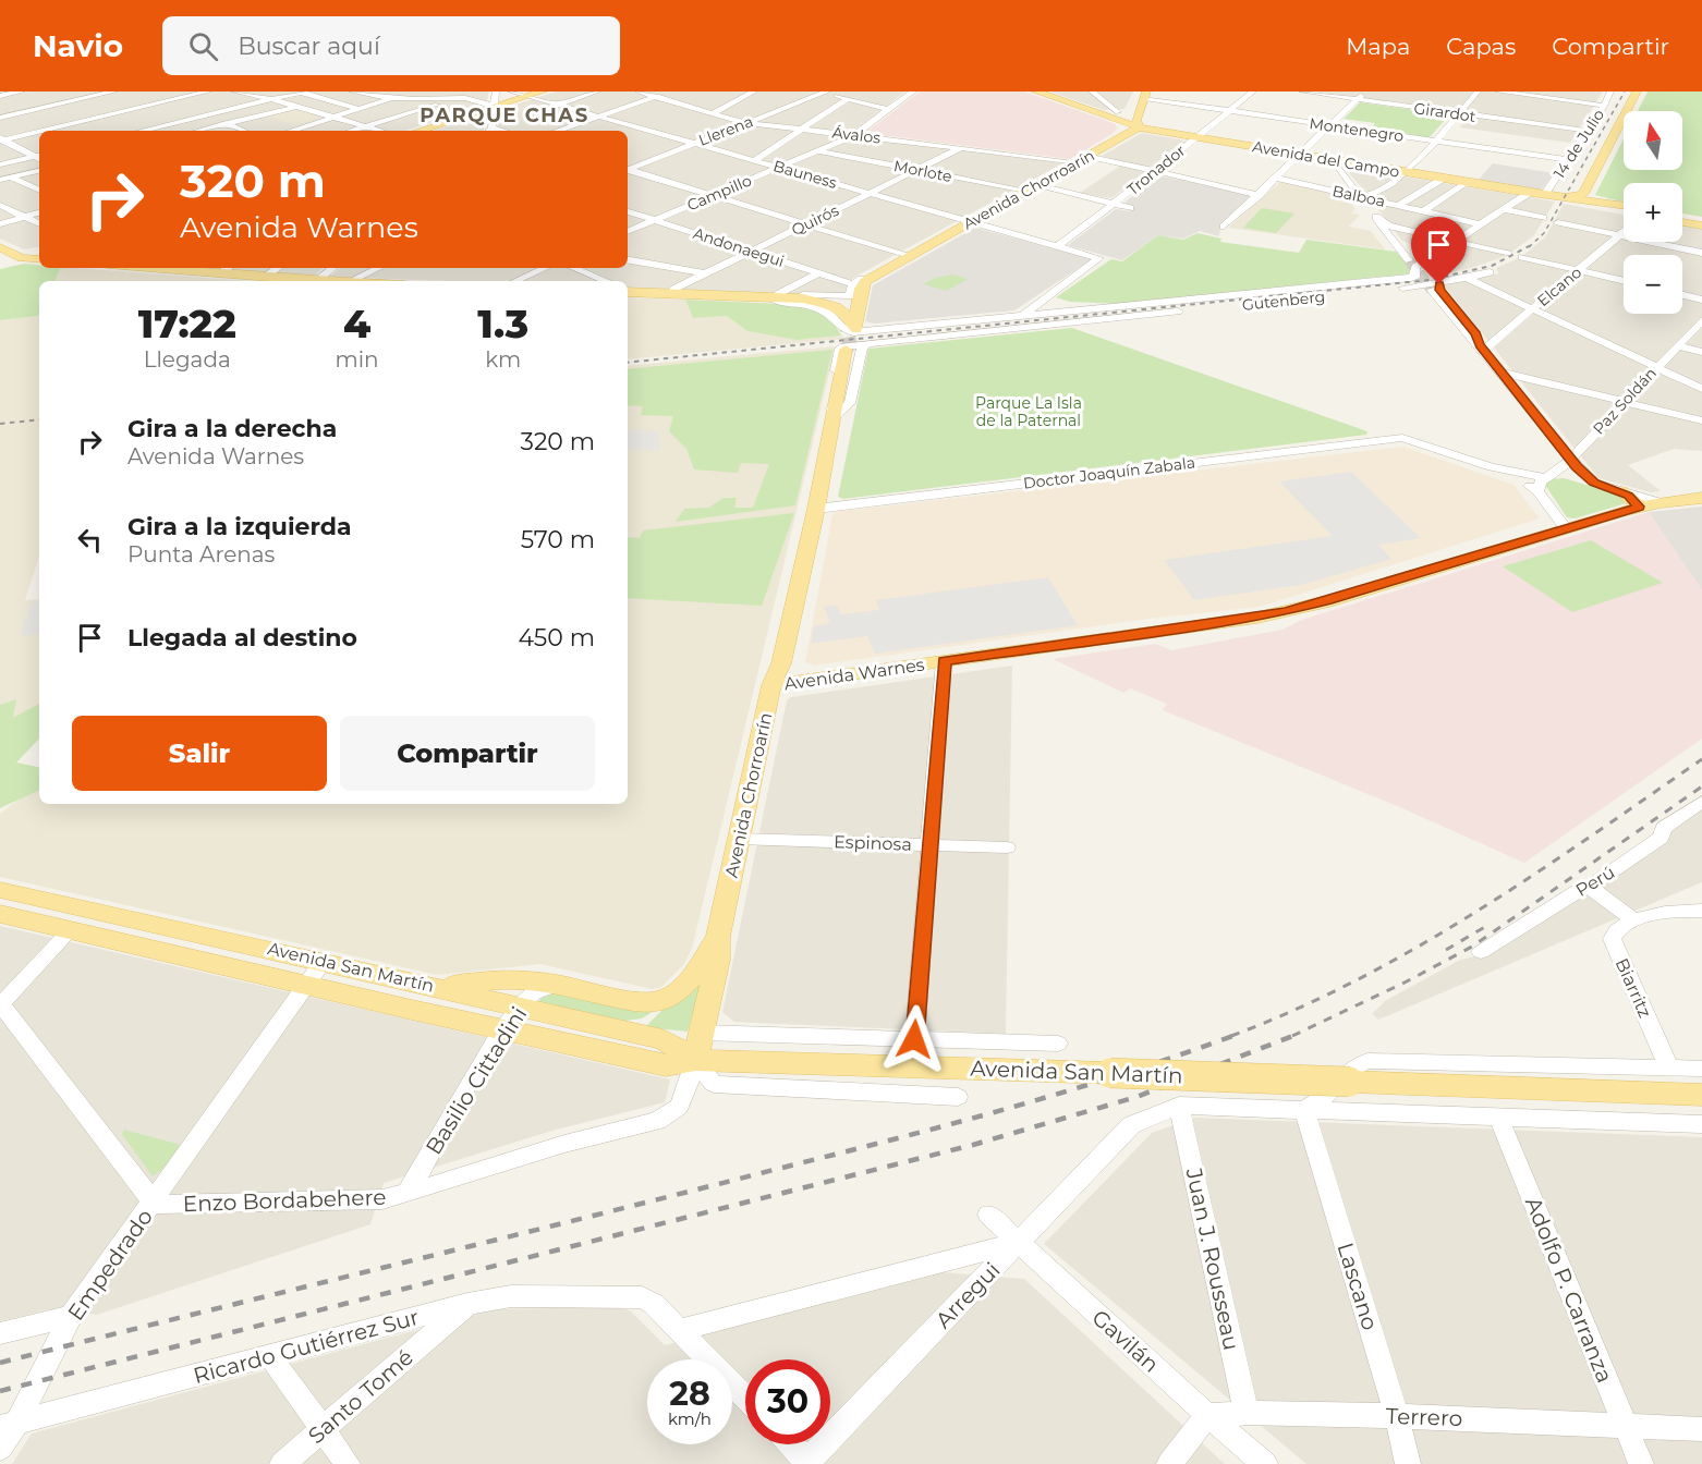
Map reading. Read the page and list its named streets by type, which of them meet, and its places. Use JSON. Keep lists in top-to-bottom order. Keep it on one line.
{"streets":{"main road":["Avenida del Campo","Avenida Chorroarín","Avenida Warnes","Avenida San Martín"],"street":["Girardot","Montenegro","Llerena","Ávalos","14 de Julio","Tronador","Morlote","Bauness","Campillo","Balboa","Quirós","Andonaegui","Elcano","Gutenberg","Paz Soldán","Doctor Joaquín Zabala","Espinosa","Perú","Biarritz","Basilio Cittadini","Enzo Bordabehere","Juan J. Rousseau","Empedrado","Lascano","Adolfo P. Carranza","Arregui","Gavilán","Ricardo Gutiérrez Sur","Santo Tomé","Terrero"]},"crossings":[["Girardot","14 de Julio"],["Montenegro","14 de Julio"],["Montenegro","Tronador"],["Llerena","Ávalos"],["Llerena","Bauness"],["Ávalos","Tronador"],["Ávalos","Avenida Chorroarín"],["Ávalos","Campillo"],["Ávalos","Quirós"],["14 de Julio","Avenida del Campo"],["Avenida del Campo","Tronador"],["Avenida del Campo","Avenida Chorroarín"],["Tronador","Morlote"],["Tronador","Bauness"],["Morlote","Avenida Chorroarín"],["Morlote","Campillo"],["Morlote","Quirós"],["Bauness","Avenida Chorroarín"],["Bauness","Campillo"],["Bauness","Quirós"],["Bauness","Gutenberg"],["Avenida Chorroarín","Andonaegui"],["Avenida Chorroarín","Gutenberg"],["Avenida Chorroarín","Doctor Joaquín Zabala"],["Avenida Chorroarín","Avenida Warnes"],["Avenida Chorroarín","Espinosa"],["Avenida Chorroarín","Avenida San Martín"],["Avenida Chorroarín","Enzo Bordabehere"],["Campillo","Andonaegui"],["Quirós","Andonaegui"],["Avenida San Martín","Basilio Cittadini"],["Avenida San Martín","Enzo Bordabehere"],["Avenida San Martín","Juan J. Rousseau"],["Avenida San Martín","Empedrado"],["Avenida San Martín","Lascano"],["Avenida San Martín","Adolfo P. Carranza"],["Avenida San Martín","Arregui"],["Basilio Cittadini","Enzo Bordabehere"],["Enzo Bordabehere","Empedrado"],["Juan J. Rousseau","Terrero"],["Empedrado","Ricardo Gutiérrez Sur"],["Lascano","Terrero"],["Adolfo P. Carranza","Terrero"],["Arregui","Gavilán"],["Gavilán","Terrero"],["Ricardo Gutiérrez Sur","Santo Tomé"]],"districts":["PARQUE CHAS"],"parks":["Parque La Isla de la Paternal"],"north":"top","page":{"header":"Navio","search":"Buscar aquí","nav":["Mapa","Capas","Compartir"],"map_buttons":["+","−"],"turn":["320 m","Avenida Warnes"],"eta":["17:22","Llegada","4","min","1.3","km"],"list":[{"name":"Gira a la derecha","note":"Avenida Warnes","value":"320 m"},{"name":"Gira a la izquierda","note":"Punta Arenas","value":"570 m"},{"name":"Llegada al destino","value":"450 m"}],"buttons":["Salir","Compartir"],"speed":"28 km/h","limit":"30"}}
